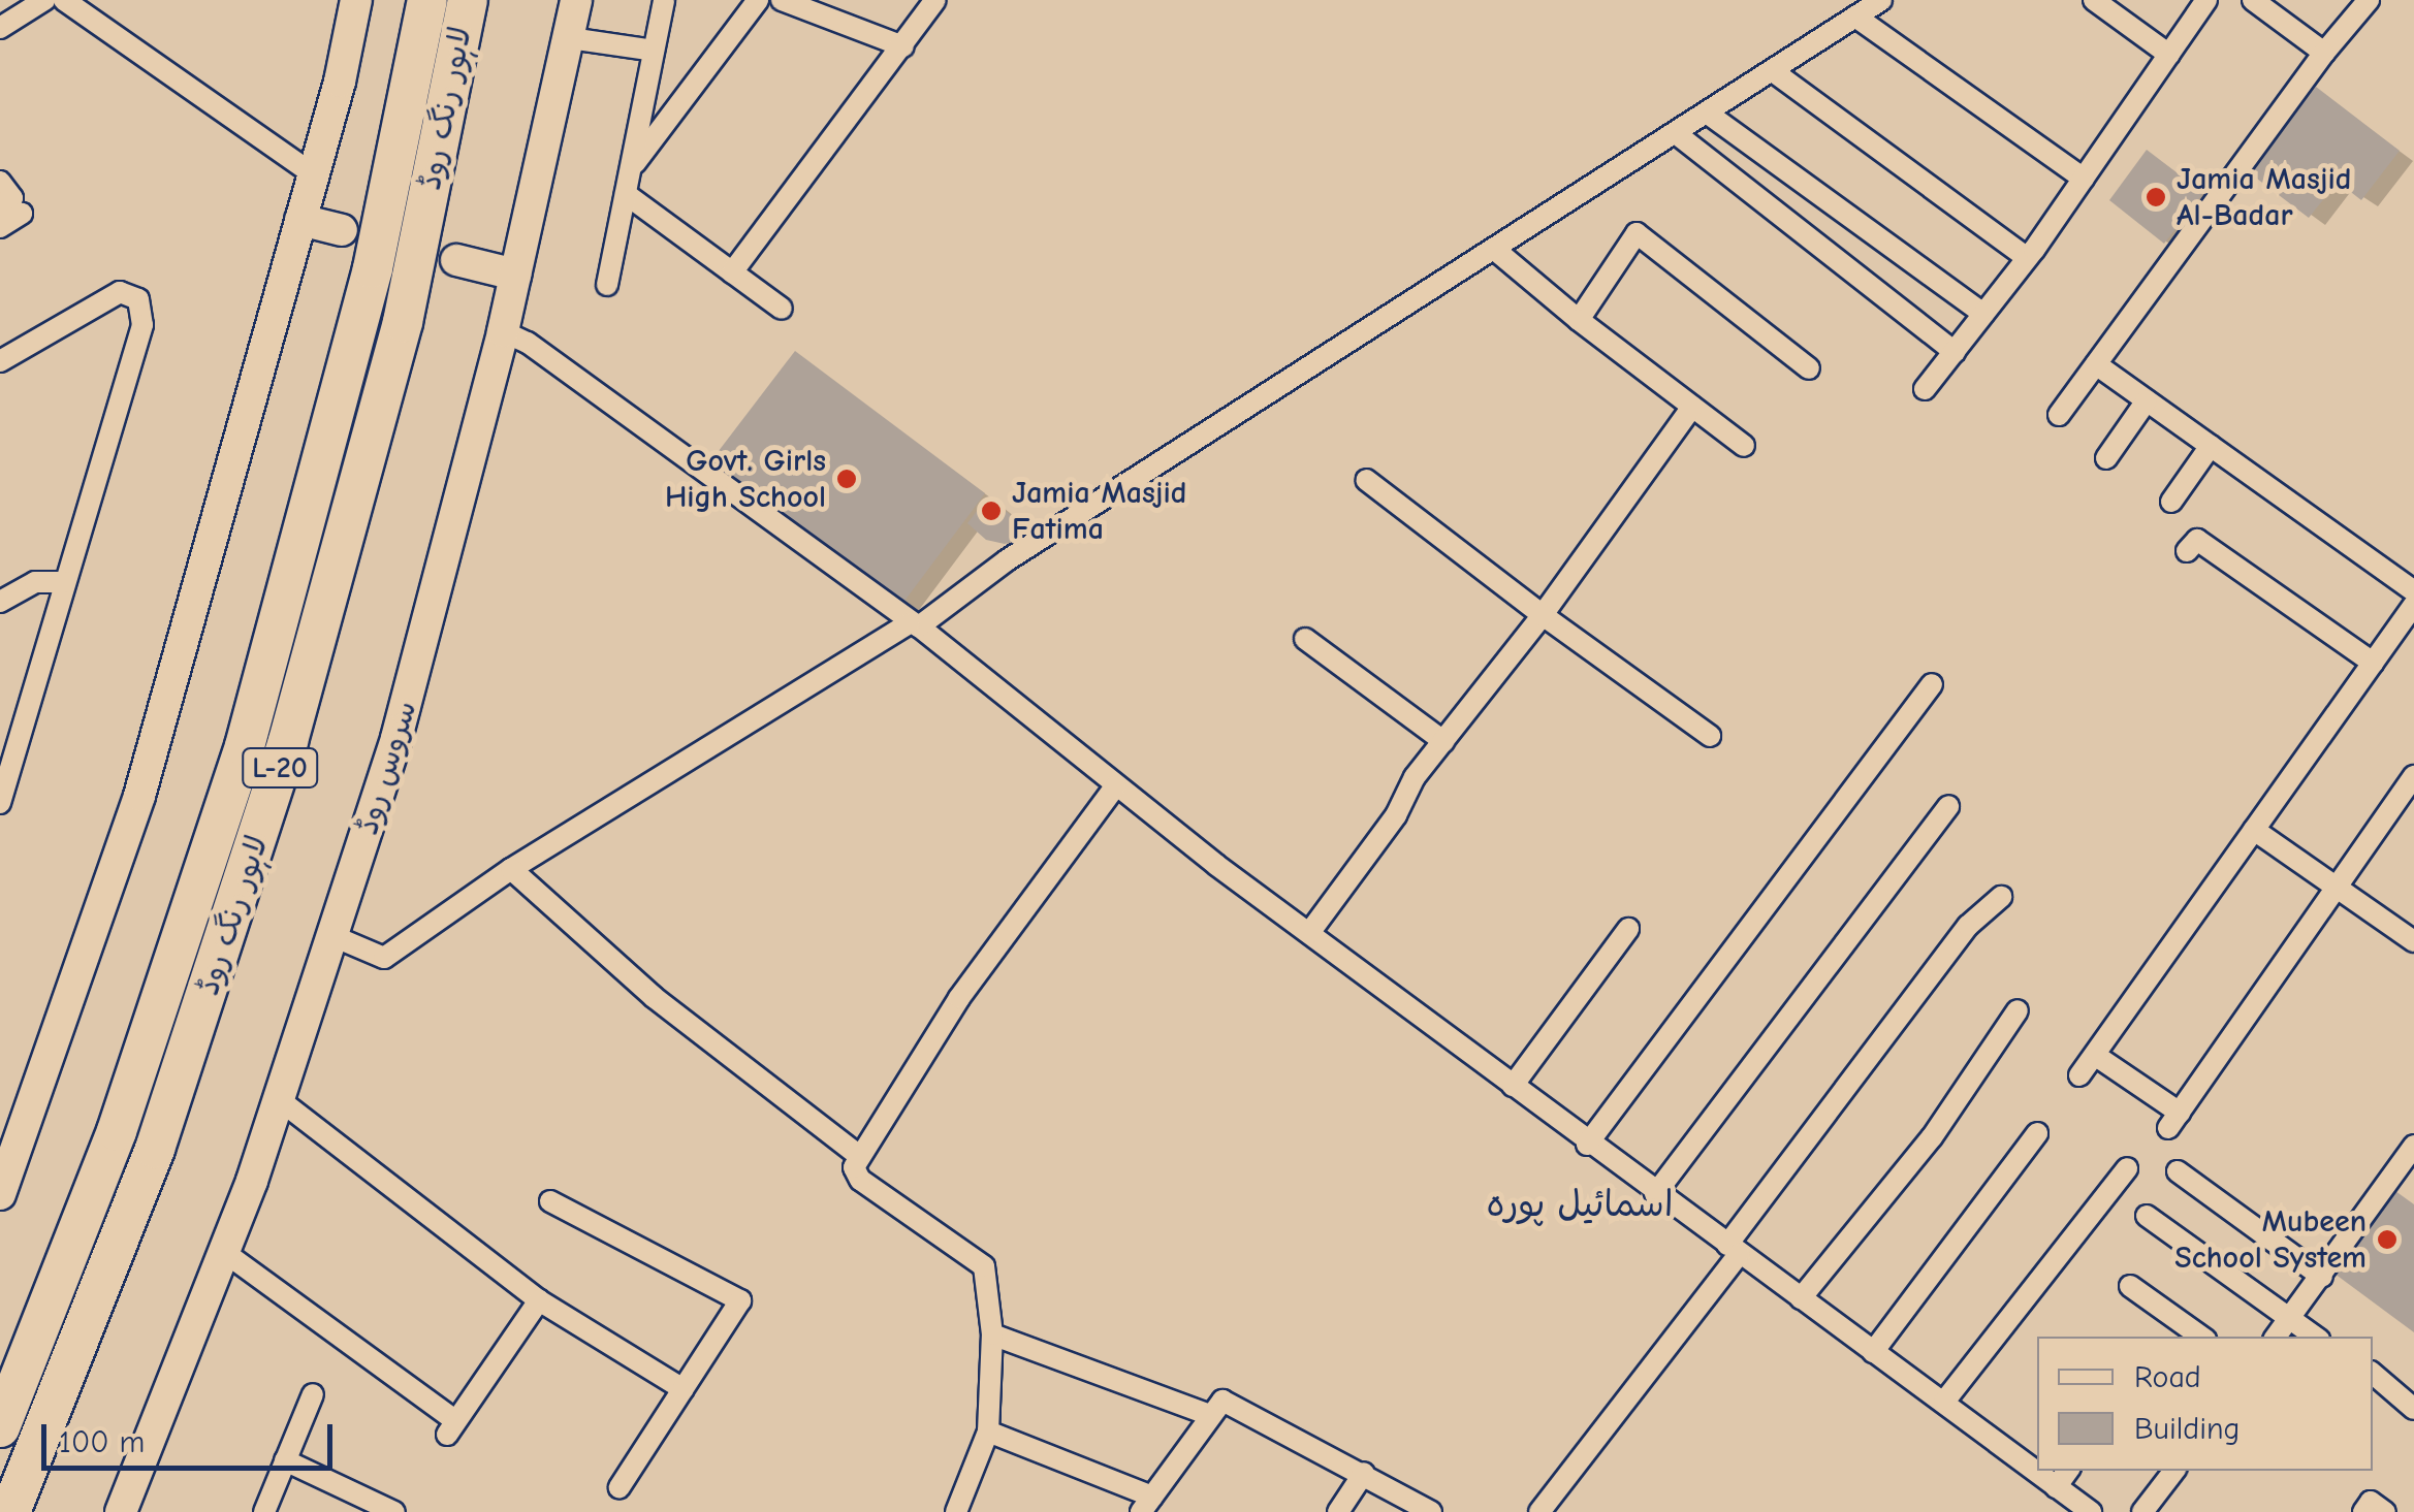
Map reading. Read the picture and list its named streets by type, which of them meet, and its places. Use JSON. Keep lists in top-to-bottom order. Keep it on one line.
{"streets":{"highway":["لاہور رنگ روڈ","L-20"],"street":["سروس روڈ"]},"districts":["اسمائیل پورہ"],"places":["Jamia Masjid Al-Badar","Govt. Girls High School","Jamia Masjid Fatima","Mubeen School System"],"legend":["Road","Building"],"scale_bar":"100 m"}
